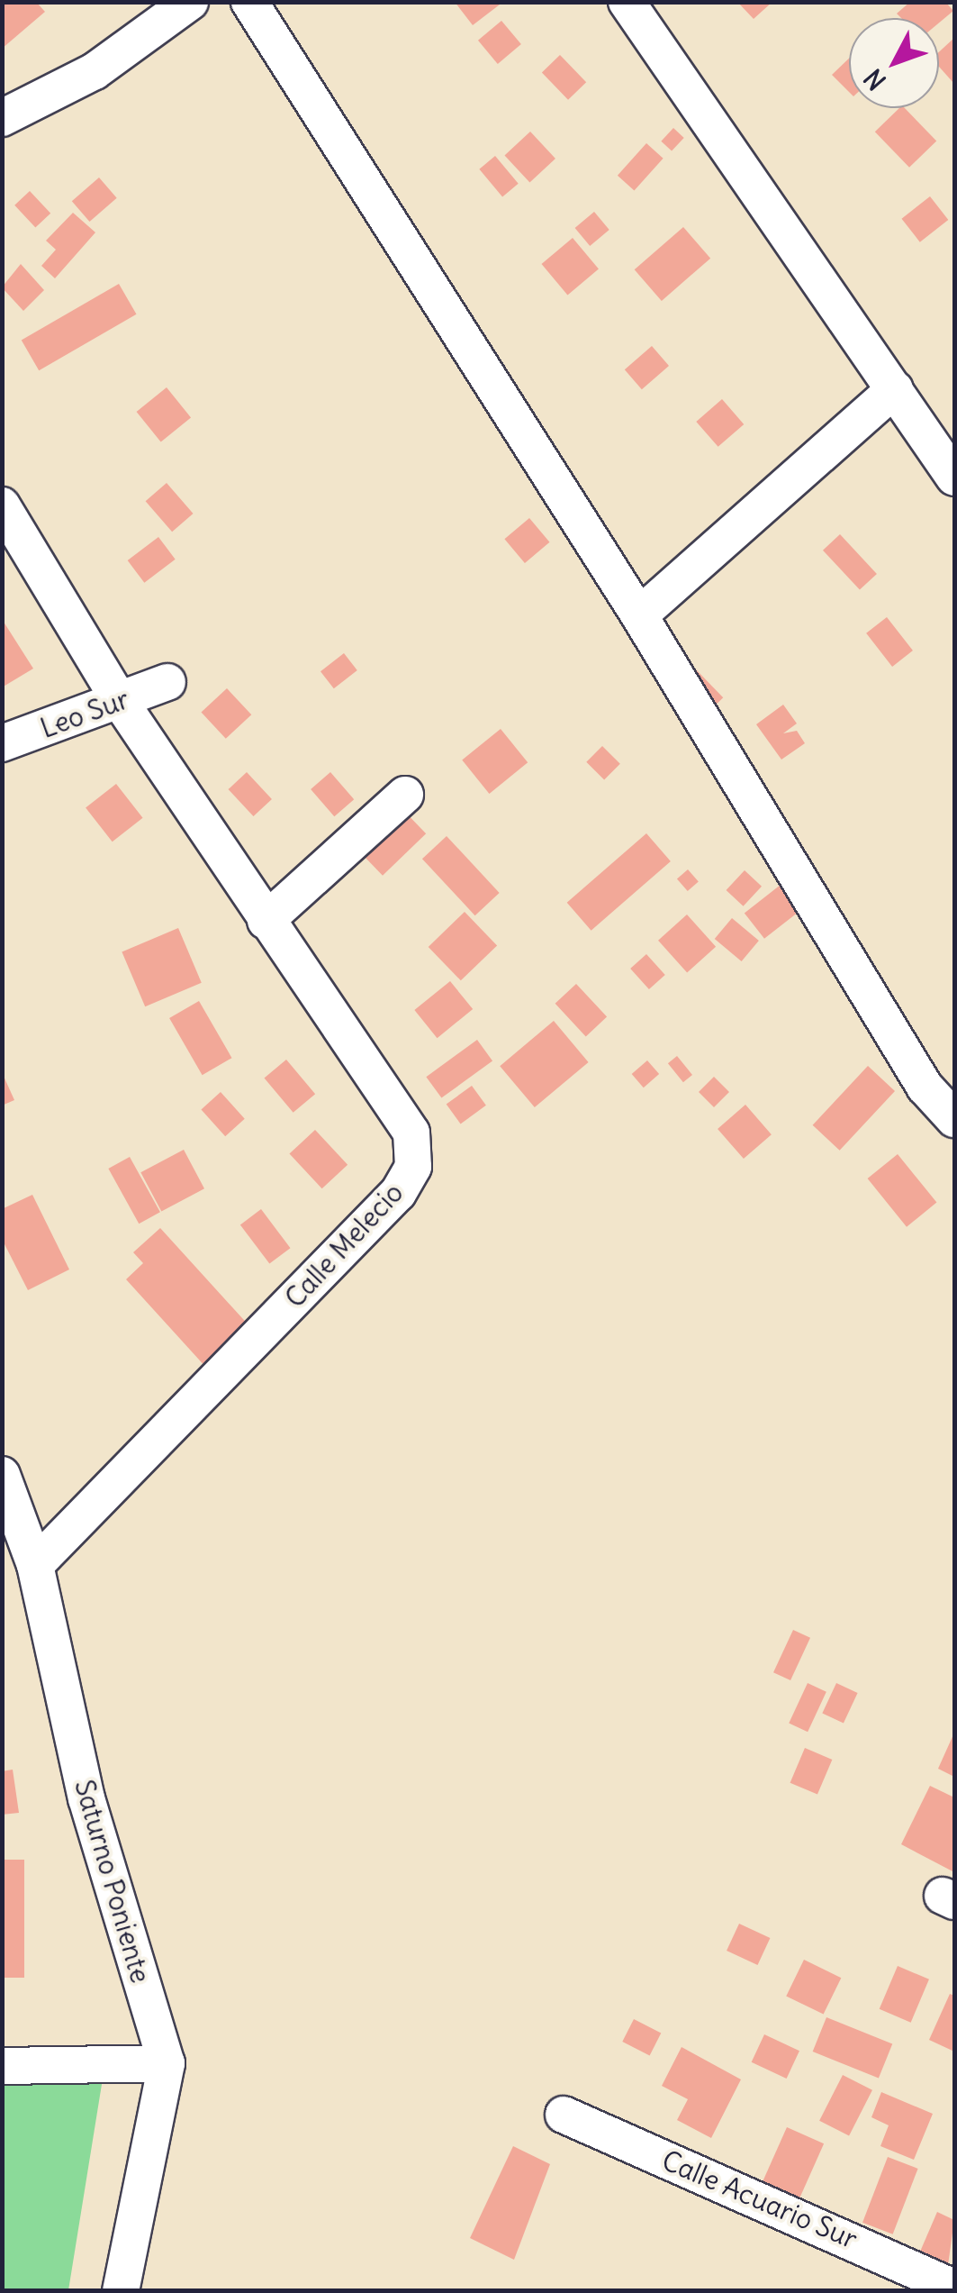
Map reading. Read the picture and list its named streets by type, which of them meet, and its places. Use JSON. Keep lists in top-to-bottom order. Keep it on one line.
{"streets":{"street":["Leo Sur","Calle Melecio","Saturno Poniente","Calle Acuario Sur"]},"crossings":[["Leo Sur","Calle Melecio"],["Calle Melecio","Saturno Poniente"]],"north":"bottom left"}
